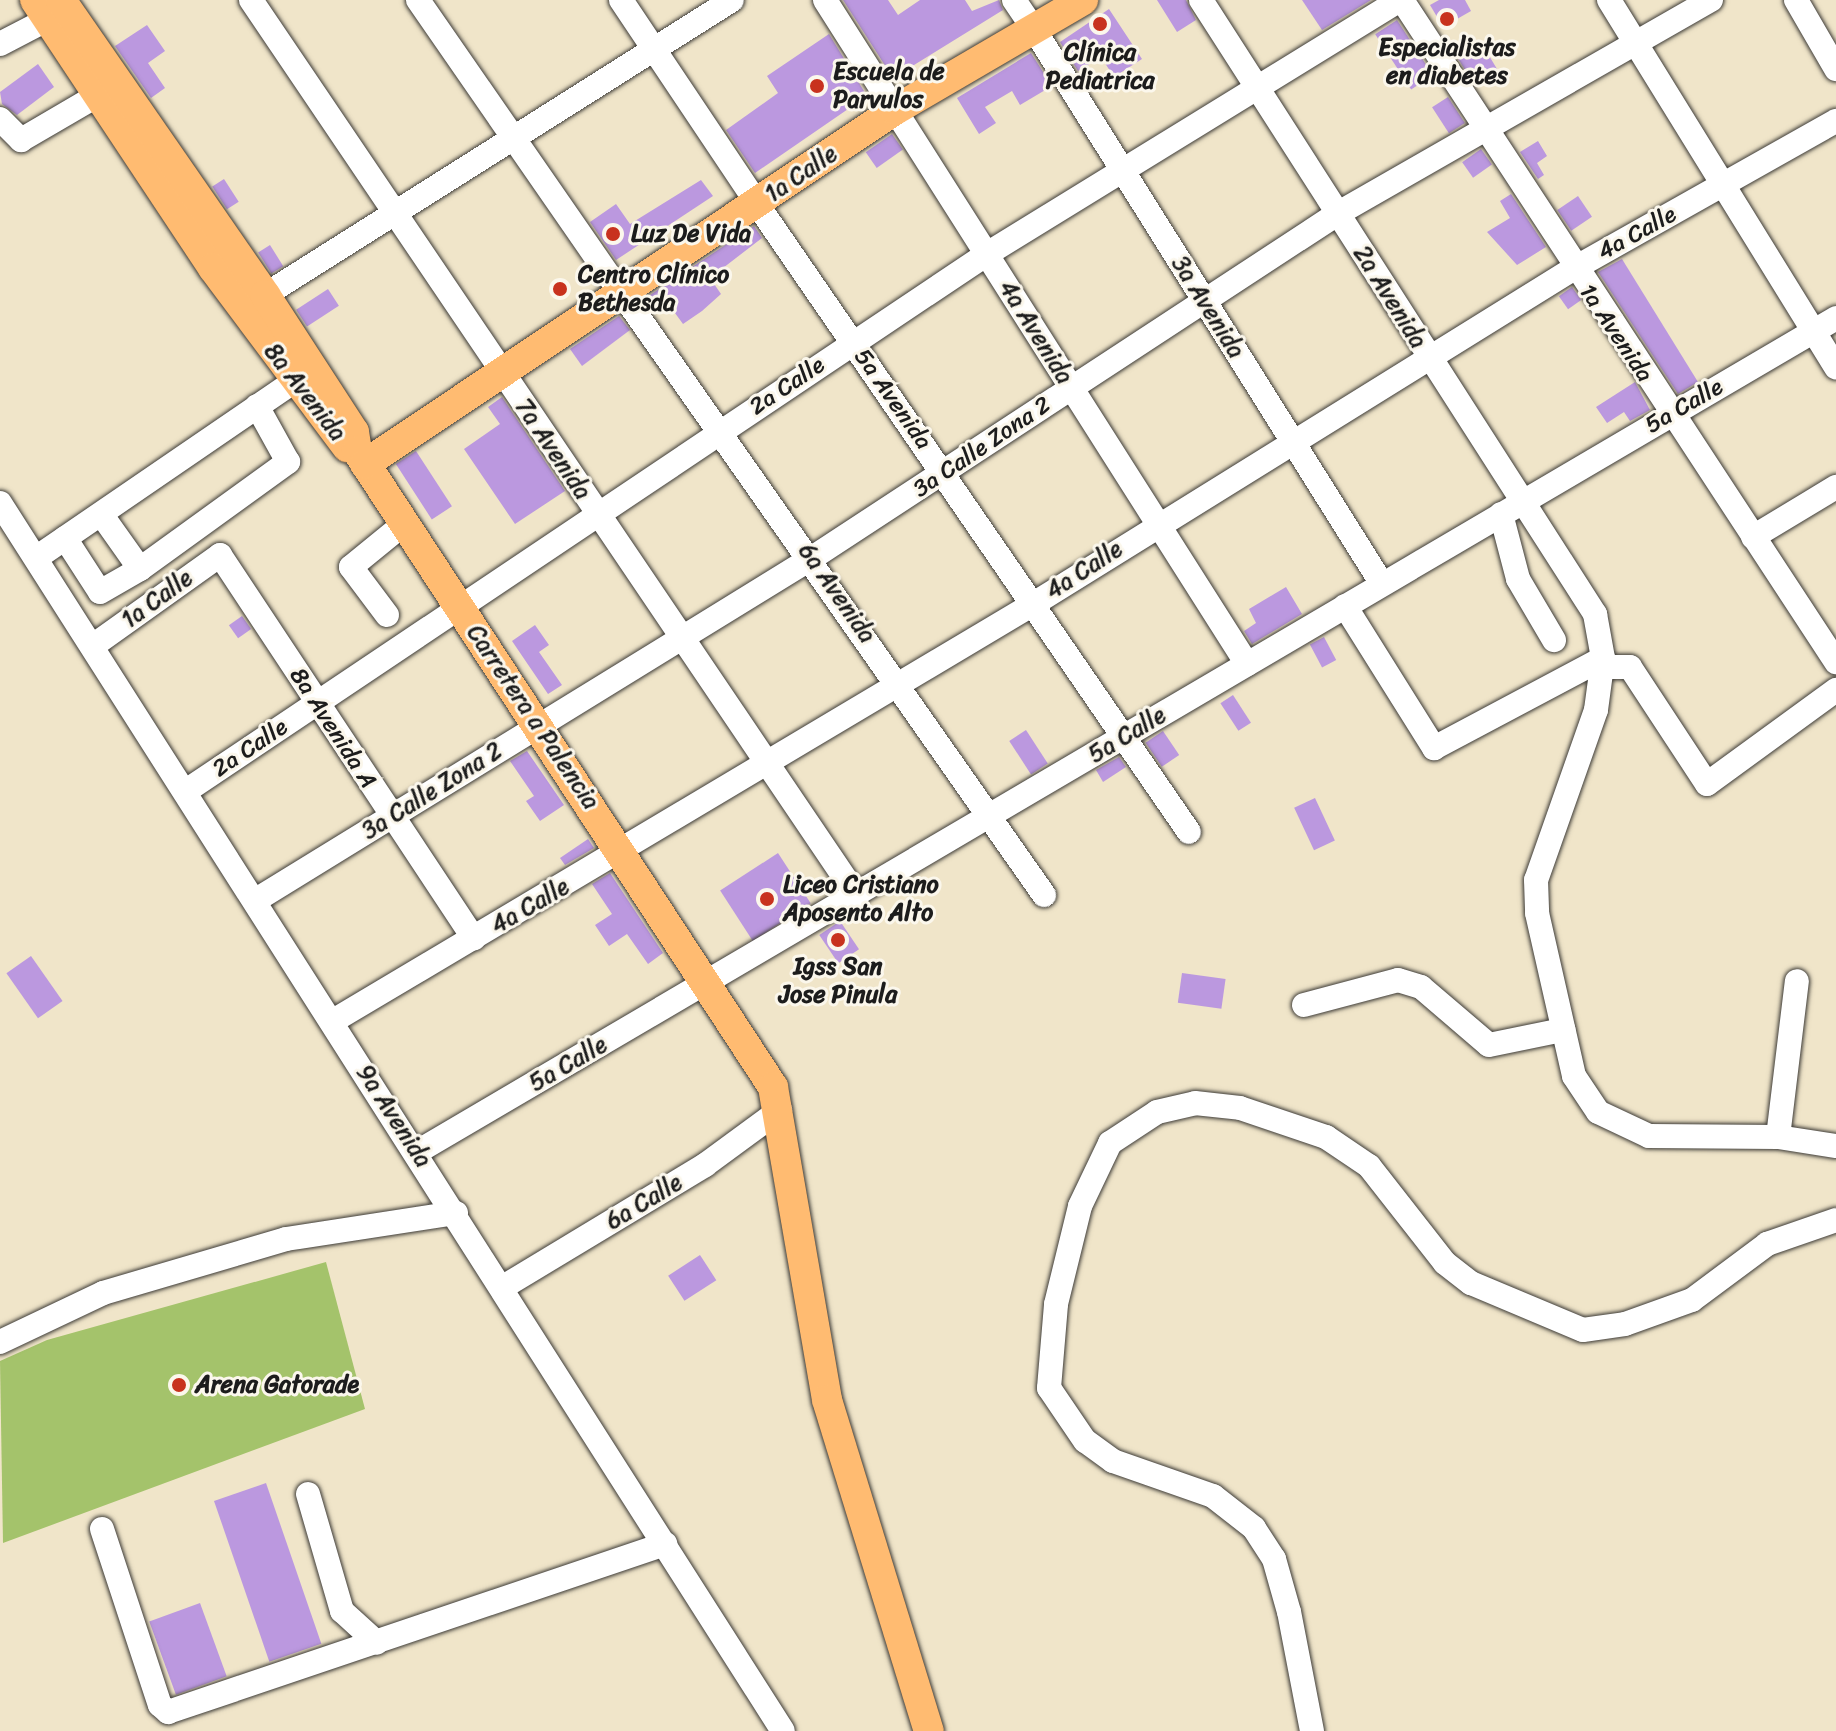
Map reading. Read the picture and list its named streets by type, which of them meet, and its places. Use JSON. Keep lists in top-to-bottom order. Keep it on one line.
{"streets":{"main road":["1a Calle","8a Avenida","Carretera a Palencia"],"street":["4a Calle","2a Avenida","3a Avenida","4a Avenida","1a Avenida","2a Calle","5a Avenida","5a Calle","3a Calle Zona 2","7a Avenida","6a Avenida","8a Avenida A","9a Avenida","6a Calle"]},"crossings":[["1a Calle","3a Avenida"],["1a Calle","4a Avenida"],["1a Calle","8a Avenida"],["1a Calle","5a Avenida"],["1a Calle","7a Avenida"],["1a Calle","6a Avenida"],["1a Calle","Carretera a Palencia"],["1a Calle","8a Avenida A"],["1a Calle","9a Avenida"],["4a Calle","2a Avenida"],["4a Calle","3a Avenida"],["4a Calle","4a Avenida"],["4a Calle","1a Avenida"],["4a Calle","5a Avenida"],["4a Calle","7a Avenida"],["4a Calle","6a Avenida"],["4a Calle","Carretera a Palencia"],["4a Calle","8a Avenida A"],["4a Calle","9a Avenida"],["2a Avenida","2a Calle"],["2a Avenida","5a Calle"],["2a Avenida","3a Calle Zona 2"],["3a Avenida","2a Calle"],["3a Avenida","5a Calle"],["3a Avenida","3a Calle Zona 2"],["4a Avenida","2a Calle"],["4a Avenida","5a Calle"],["4a Avenida","3a Calle Zona 2"],["1a Avenida","2a Calle"],["1a Avenida","5a Calle"],["1a Avenida","3a Calle Zona 2"],["2a Calle","5a Avenida"],["2a Calle","7a Avenida"],["2a Calle","6a Avenida"],["2a Calle","Carretera a Palencia"],["2a Calle","8a Avenida A"],["2a Calle","9a Avenida"],["8a Avenida","Carretera a Palencia"],["5a Avenida","5a Calle"],["5a Avenida","3a Calle Zona 2"],["5a Calle","7a Avenida"],["5a Calle","6a Avenida"],["5a Calle","Carretera a Palencia"],["5a Calle","9a Avenida"],["3a Calle Zona 2","7a Avenida"],["3a Calle Zona 2","6a Avenida"],["3a Calle Zona 2","Carretera a Palencia"],["3a Calle Zona 2","8a Avenida A"],["3a Calle Zona 2","9a Avenida"],["Carretera a Palencia","6a Calle"],["9a Avenida","6a Calle"]],"places":["Especialistas en diabetes","Clínica Pediatrica","Escuela de Parvulos","Luz De Vida","Centro Clínico Bethesda","Liceo Cristiano Aposento Alto","Igss San Jose Pinula","Arena Gatorade"]}
